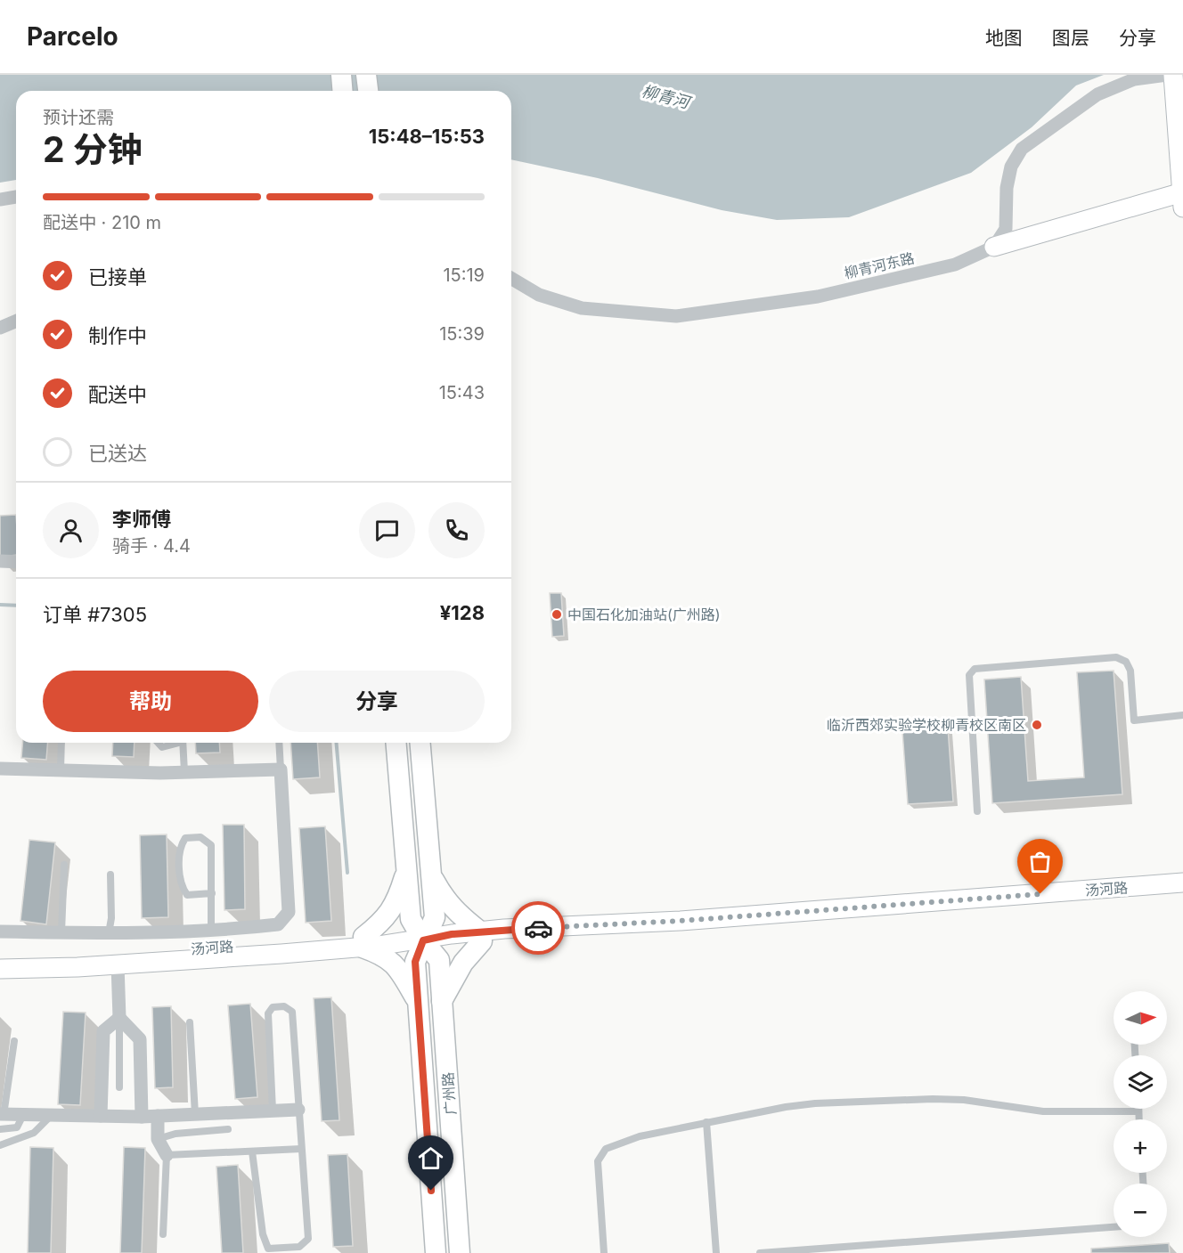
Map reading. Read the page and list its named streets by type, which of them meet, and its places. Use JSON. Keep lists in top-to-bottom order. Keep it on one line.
{"streets":{"main road":["广州路"],"street":["柳青河东路","汤河路"]},"crossings":[["汤河路","广州路"]],"water":["柳青河"],"places":["中国石化加油站(广州路)","临沂西郊实验学校柳青校区南区"],"north":"right","page":{"header":"Parcelo","nav":["地图","图层","分享"],"heading":["2 分钟","预计还需","15:48–15:53"],"panel":["李师傅","骑手 · 4.4","订单 #7305","¥128"],"bar":"配送中 · 210 m","list":[["已接单","15:19"],["制作中","15:39"],["配送中","15:43"],"已送达"],"buttons":["帮助","分享"],"map_buttons":["+","−"]}}
